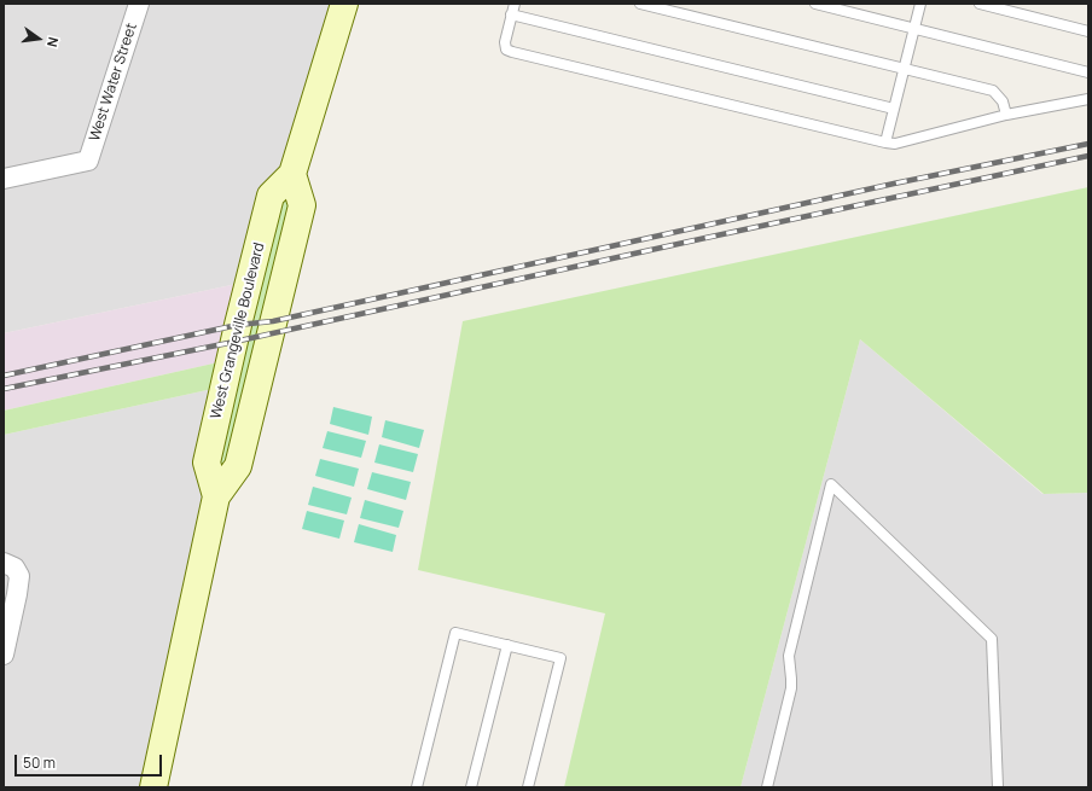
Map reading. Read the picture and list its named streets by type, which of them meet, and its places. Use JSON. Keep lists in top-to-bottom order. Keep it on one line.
{"streets":{"main road":["West Grangeville Boulevard"],"street":["West Water Street"]},"scale_bar":"50 m","north":"right"}
